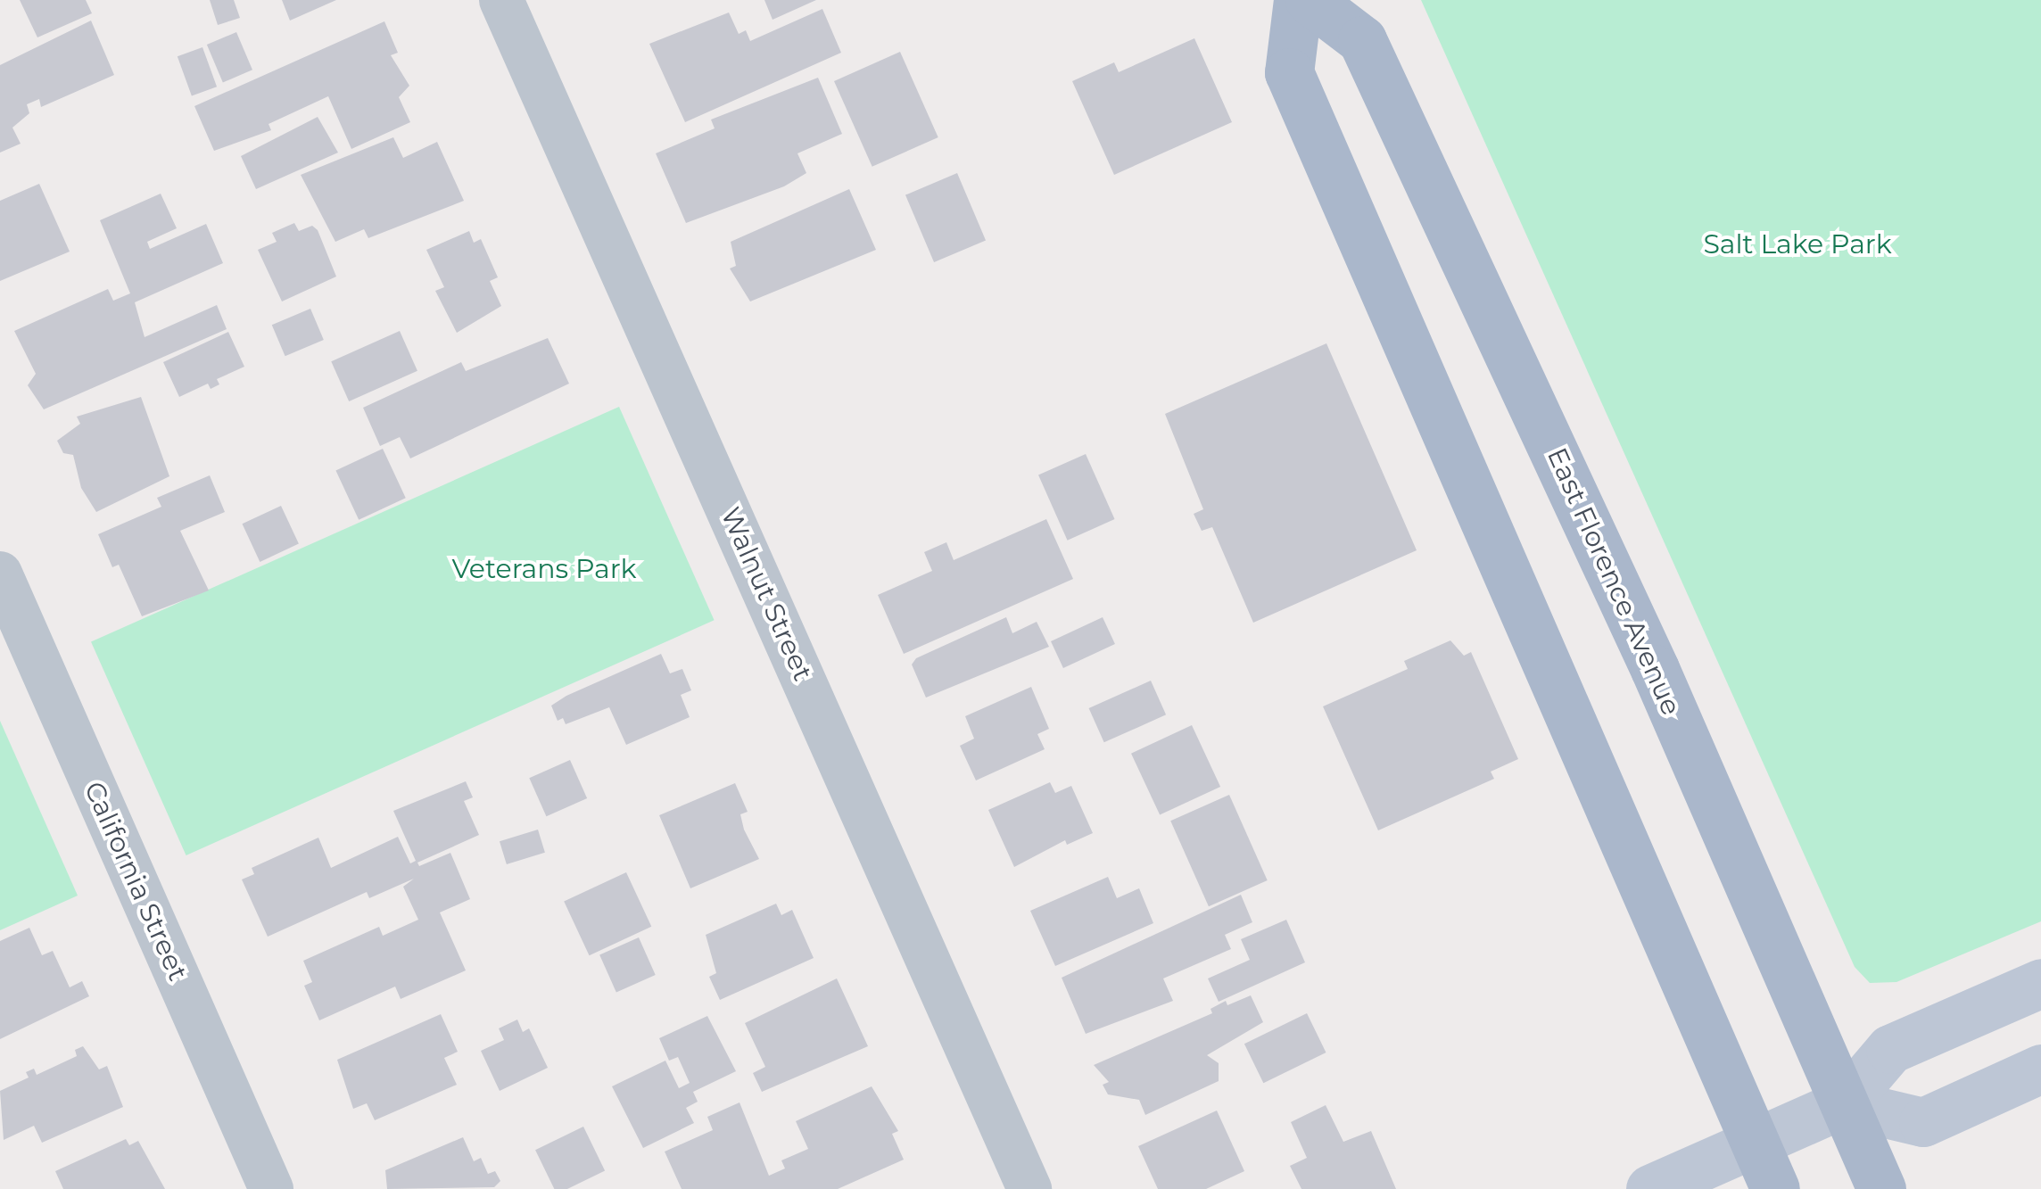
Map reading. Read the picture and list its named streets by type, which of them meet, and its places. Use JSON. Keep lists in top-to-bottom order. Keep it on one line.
{"streets":{"main road":["East Florence Avenue"],"street":["Walnut Street","California Street"]},"parks":["Salt Lake Park","Veterans Park"]}
